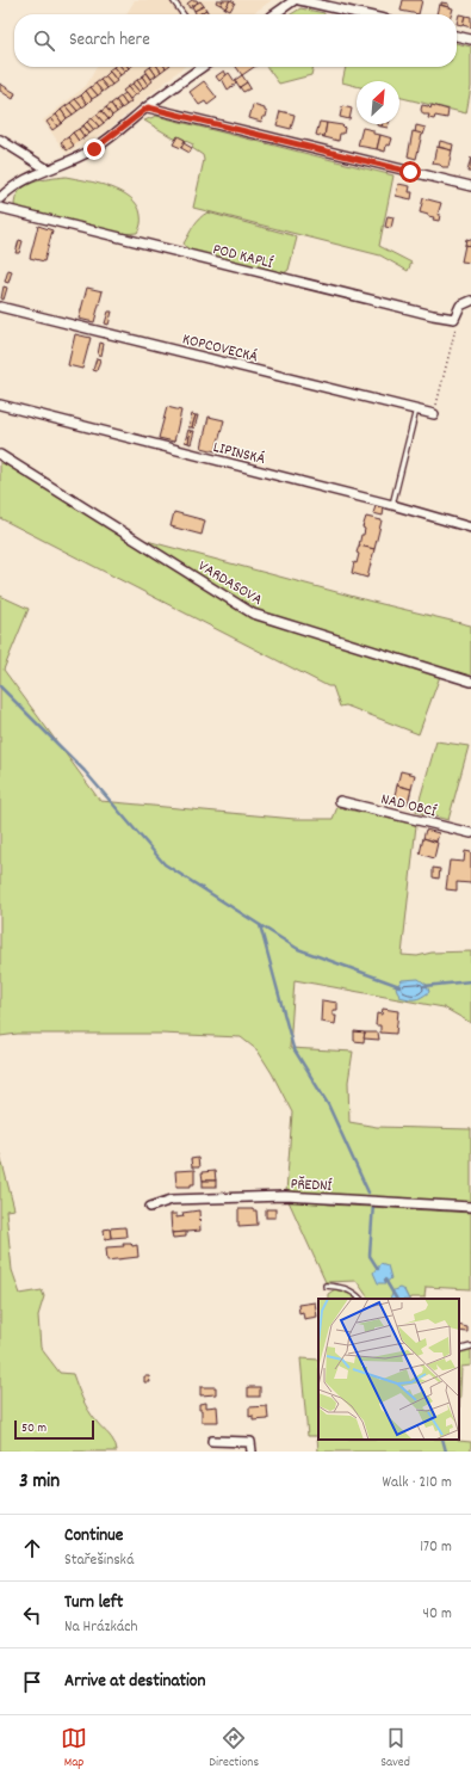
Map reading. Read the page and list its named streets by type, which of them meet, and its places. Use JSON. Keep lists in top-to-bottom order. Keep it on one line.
{"streets":{"street":["POD KAPLÍ","KOPCOVECKÁ","LIPINSKÁ","VARDASOVA","NAD OBCÍ","PŘEDNÍ"]},"scale_bar":"50 m","north":"top right","page":{"search":"Search here","scale":"50 m","heading":["3 min","Walk · 210 m"],"list":[["Continue","Stařešinská","170 m"],["Turn left","Na Hrázkách","40 m"],"Arrive at destination"],"nav":["Map","Directions","Saved"]}}
